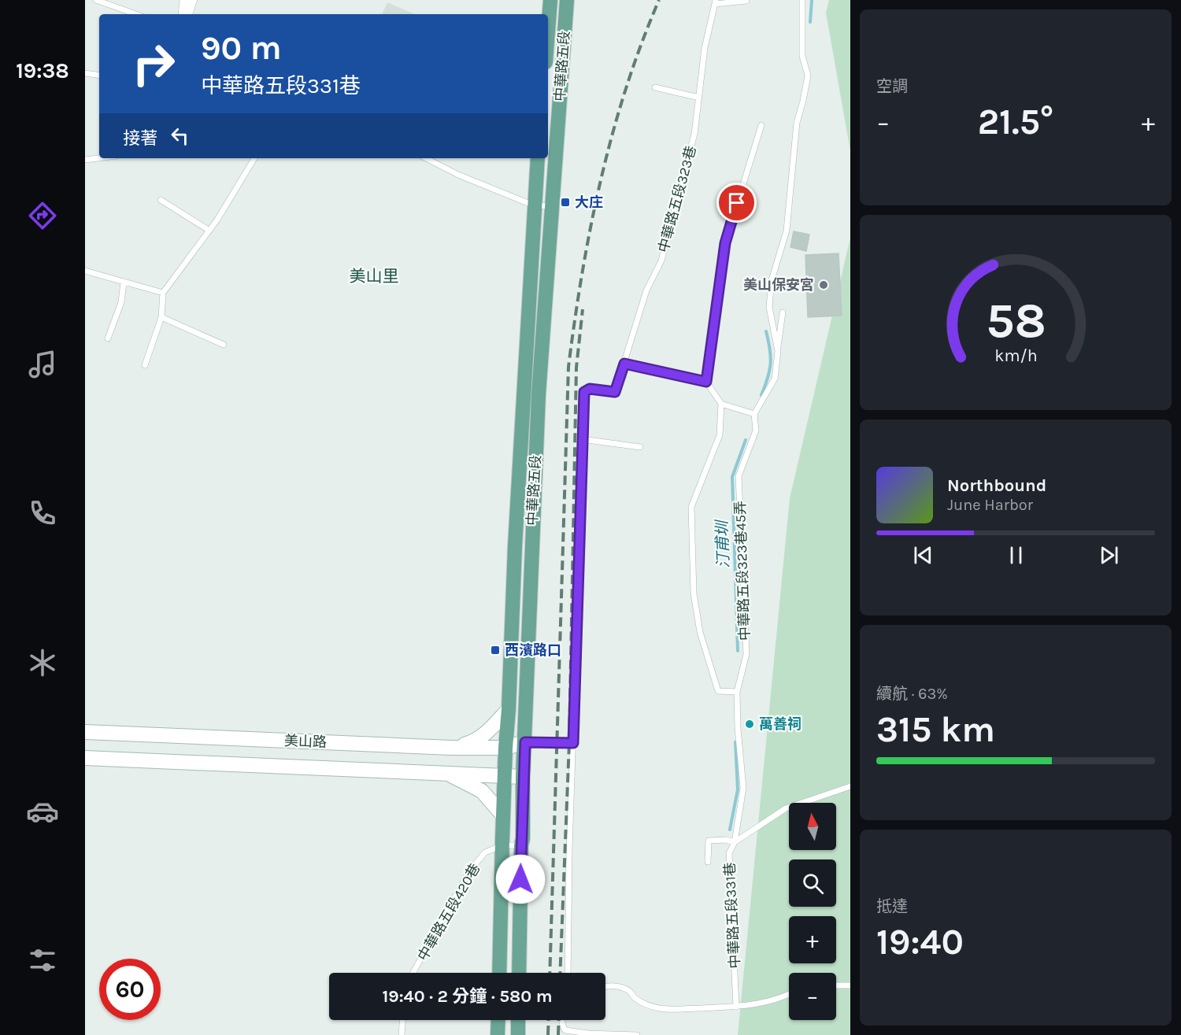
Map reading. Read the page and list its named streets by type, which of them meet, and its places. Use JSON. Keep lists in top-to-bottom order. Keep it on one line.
{"streets":{"main road":["中華路五段"],"street":["美山路"],"lane":["中華路五段323巷","中華路五段323巷45弄","中華路五段420巷","中華路五段331巷"]},"crossings":[["中華路五段","美山路"],["中華路五段","中華路五段420巷"],["中華路五段323巷45弄","中華路五段331巷"]],"districts":["美山里"],"water":["汀甫圳"],"places":{"transit":["大庄","西濱路口"],"other":["美山保安宮","萬善祠"]},"north":"top","page":{"tabs":"19:38","tile":["空調",["續航 · 63%","315 km"],["抵達","19:40"]],"turn":["90 m","中華路五段331巷"],"heat":["−","21.5°","+"],"then":"接著","song":["Northbound","June Harbor"],"map_buttons":["+","−"],"limit":"60","trip":"19:40 · 2 分鐘 · 580 m","gauge":["58","km/h"]}}
